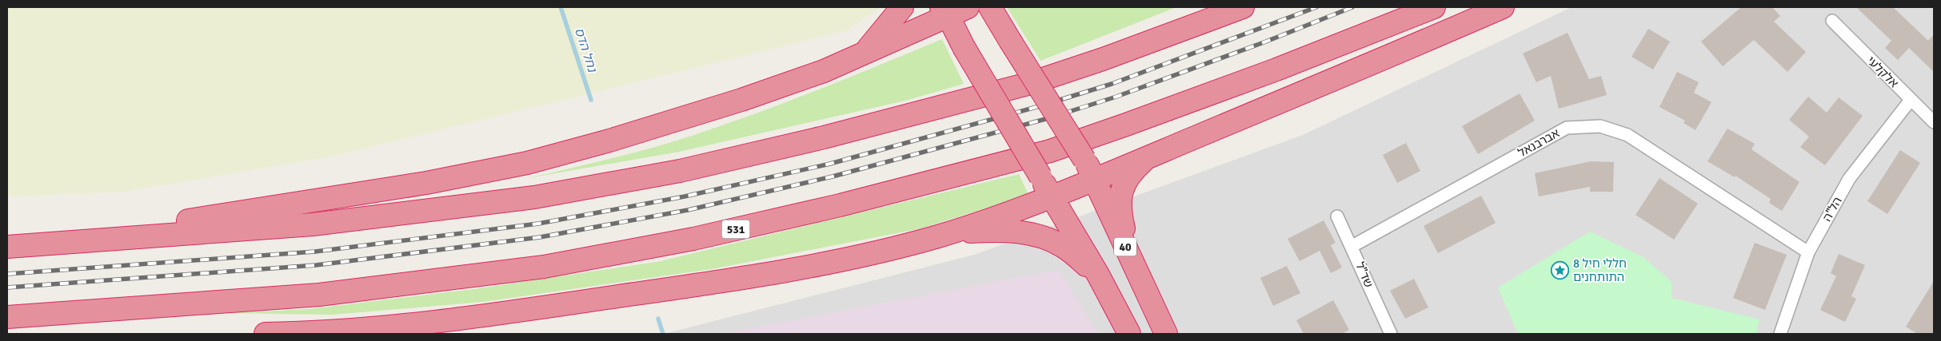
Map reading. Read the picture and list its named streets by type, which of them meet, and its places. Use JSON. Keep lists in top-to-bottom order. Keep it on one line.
{"streets":{"highway":["531","40"],"street":["אלקלעי","אברבנאל","הל\"ה","שד\"ל"]},"crossings":[["אלקלעי","הל\"ה"],["אברבנאל","הל\"ה"],["אברבנאל","שד\"ל"]],"water":["נחל הדס"],"places":{"place":["8 חללי חיל התותחנים"]}}
